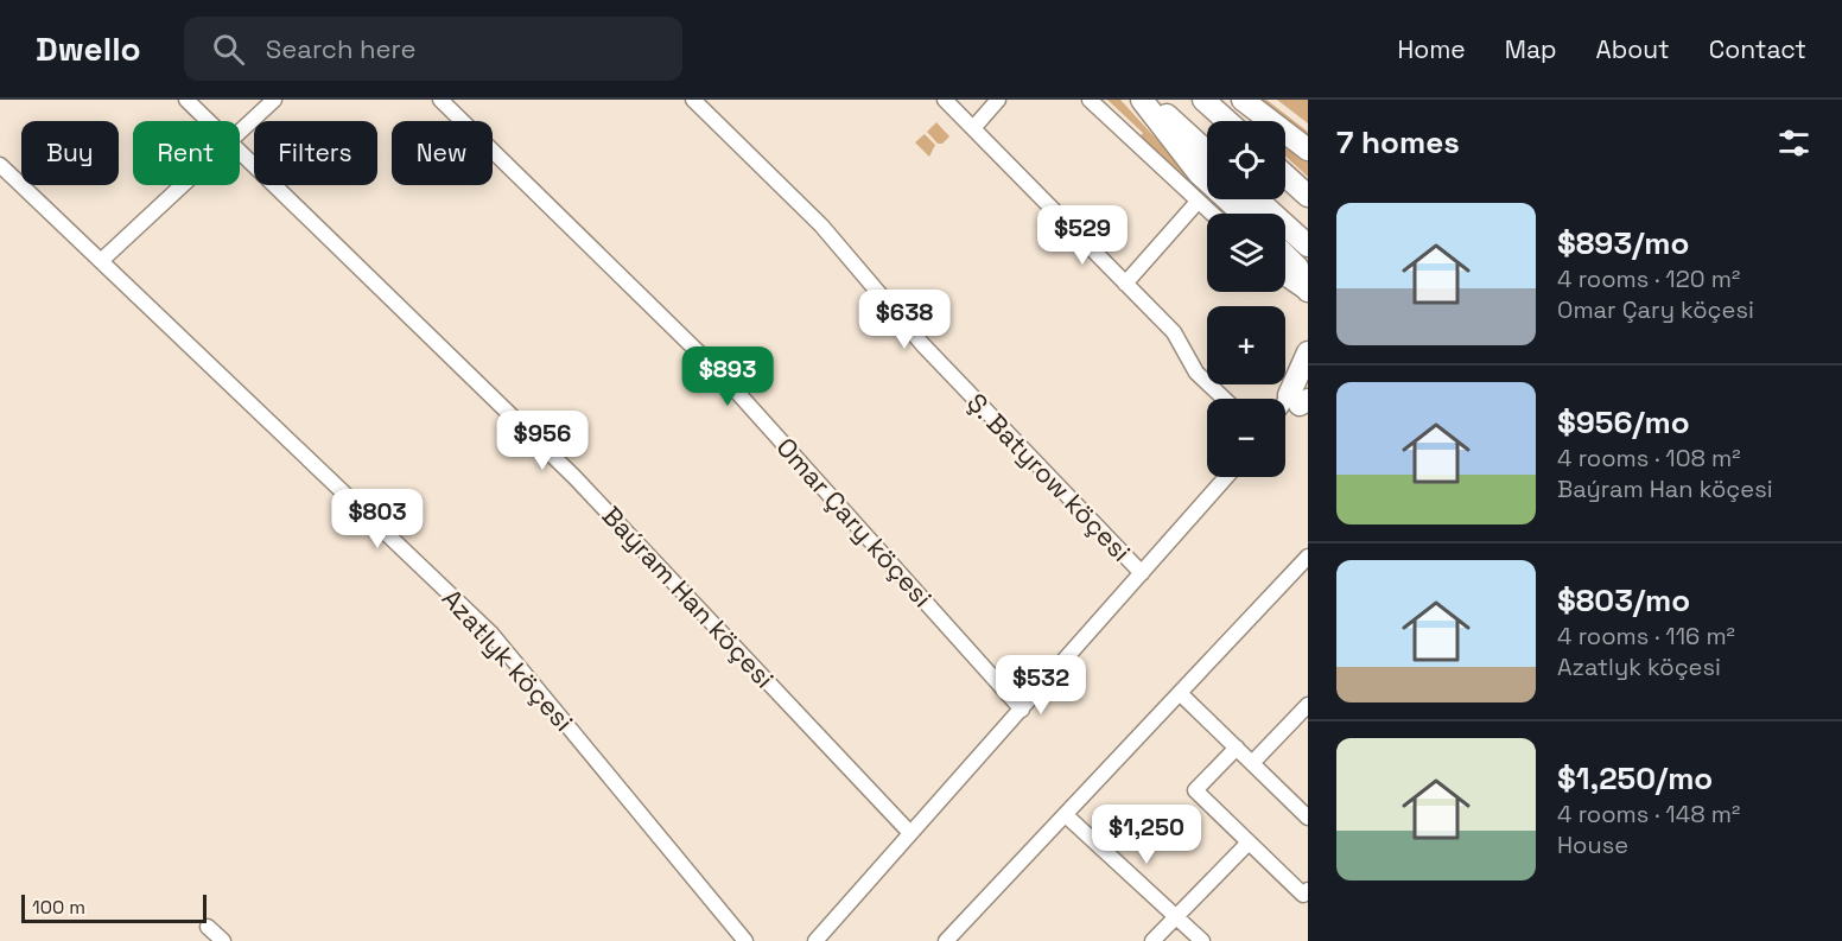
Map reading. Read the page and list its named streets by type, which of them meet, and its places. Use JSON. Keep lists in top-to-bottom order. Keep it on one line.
{"streets":{"street":["Ş. Batyrow köçesi","Omar Çary köçesi","Baýram Han köçesi","Azatlyk köçesi"]},"scale_bar":"100 m","page":{"header":"Dwello","search":"Search here","nav":["Home","Map","About","Contact"],"heading":"7 homes","map_buttons":["+","−"],"chip":["Buy","Rent","Filters","New"],"list":[{"name":"$893/mo","note":"4 rooms · 120 m² · Omar Çary köçesi"},{"name":"$956/mo","note":"4 rooms · 108 m² · Baýram Han köçesi"},{"name":"$803/mo","note":"4 rooms · 116 m² · Azatlyk köçesi"},{"name":"$1,250/mo","note":"4 rooms · 148 m² · House"}],"price":["$529","$638","$893","$956","$803","$532","$1,250"],"scale":"100 m"}}
